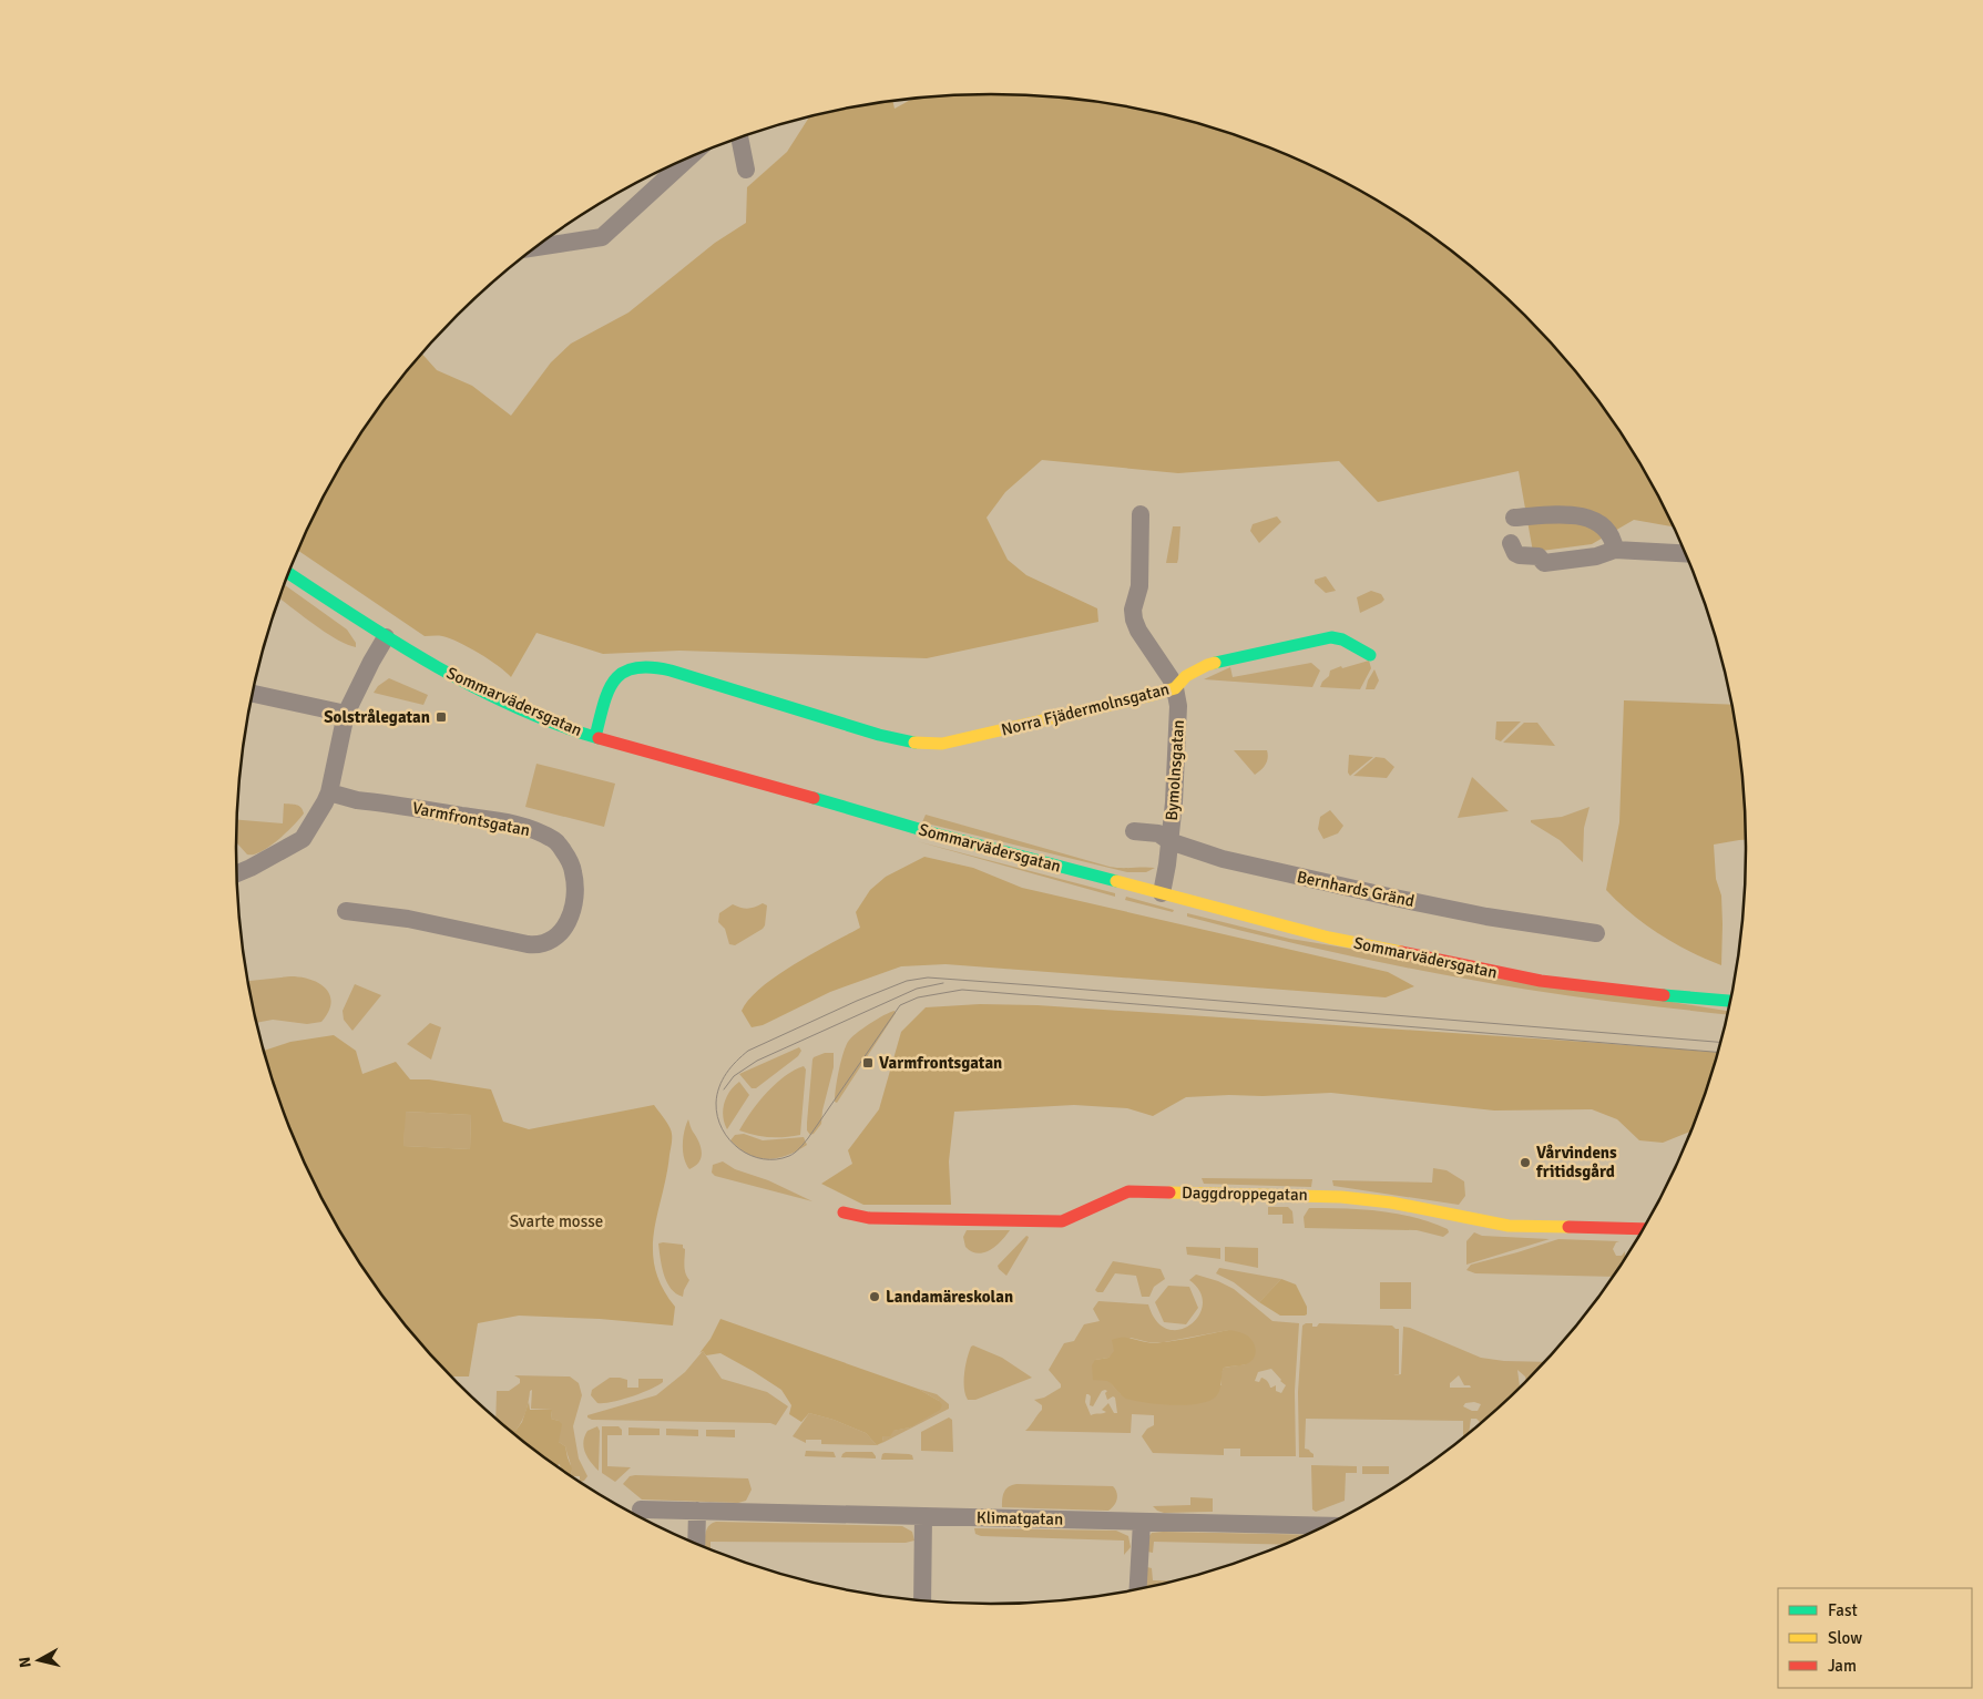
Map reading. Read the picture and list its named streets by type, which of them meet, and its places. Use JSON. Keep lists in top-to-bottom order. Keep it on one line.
{"streets":{"street":["Sommarvädersgatan","Norra Fjädermolnsgatan","Bymolnsgatan","Varmfrontsgatan","Bernhards Gränd","Daggdroppegatan","Klimatgatan"]},"crossings":[["Sommarvädersgatan","Norra Fjädermolnsgatan"],["Norra Fjädermolnsgatan","Bymolnsgatan"],["Bymolnsgatan","Bernhards Gränd"]],"parks":["Svarte mosse"],"places":{"transit":["Solstrålegatan","Varmfrontsgatan"],"other":["Vårvindens fritidsgård","Landamäreskolan"]},"legend":["Fast","Slow","Jam"],"north":"left"}
